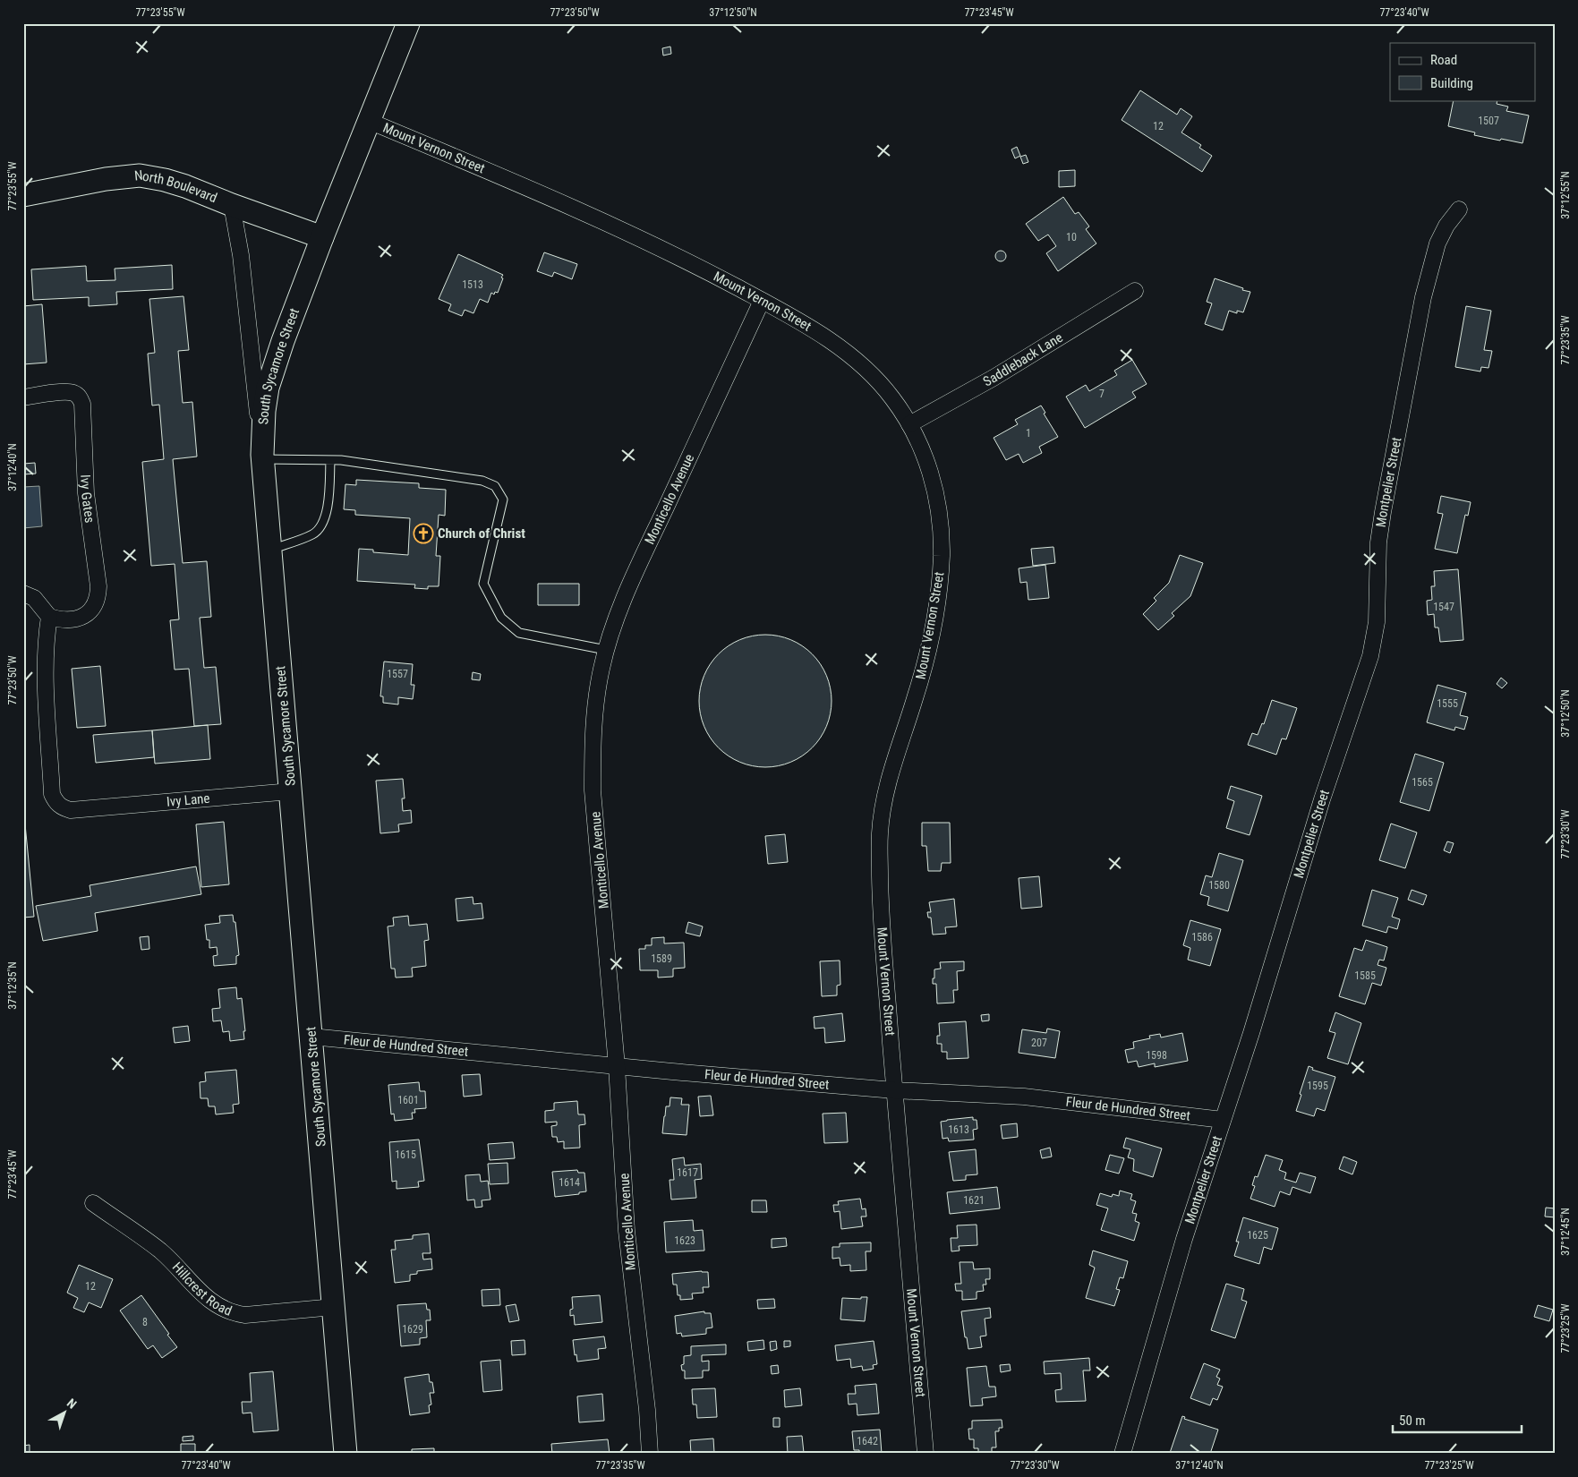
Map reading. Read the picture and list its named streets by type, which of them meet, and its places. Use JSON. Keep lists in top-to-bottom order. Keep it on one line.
{"streets":{"main road":["North Boulevard","South Sycamore Street"],"street":["Mount Vernon Street","Saddleback Lane","Montpelier Street","Ivy Gates","Monticello Avenue","Ivy Lane","Fleur de Hundred Street","Hillcrest Road"]},"crossings":[["Mount Vernon Street","Saddleback Lane"],["Mount Vernon Street","South Sycamore Street"],["Mount Vernon Street","Monticello Avenue"],["Mount Vernon Street","Fleur de Hundred Street"],["North Boulevard","South Sycamore Street"],["South Sycamore Street","Ivy Lane"],["South Sycamore Street","Fleur de Hundred Street"],["South Sycamore Street","Hillcrest Road"],["Montpelier Street","Fleur de Hundred Street"],["Ivy Gates","Ivy Lane"],["Monticello Avenue","Fleur de Hundred Street"]],"places":{"church":["Church of Christ"]},"house_numbers":["1507","12","10","1513","7","1","1547","1557","1555","1565","1580","1586","1589","1585","207","1598","1595","1601","1613","1615","1617","1614","1621","1625","1623","12","8","1629","1642"],"legend":["Road","Building"],"scale_bar":"50 m","north":"top right","coordinates":["77°23'55\"W","77°23'50\"W","37°12'50\"N","77°23'45\"W","77°23'40\"W","37°12'55\"N","77°23'35\"W","37°12'40\"N","77°23'30\"W","37°12'35\"N","37°12'45\"N","77°23'25\"W"]}
